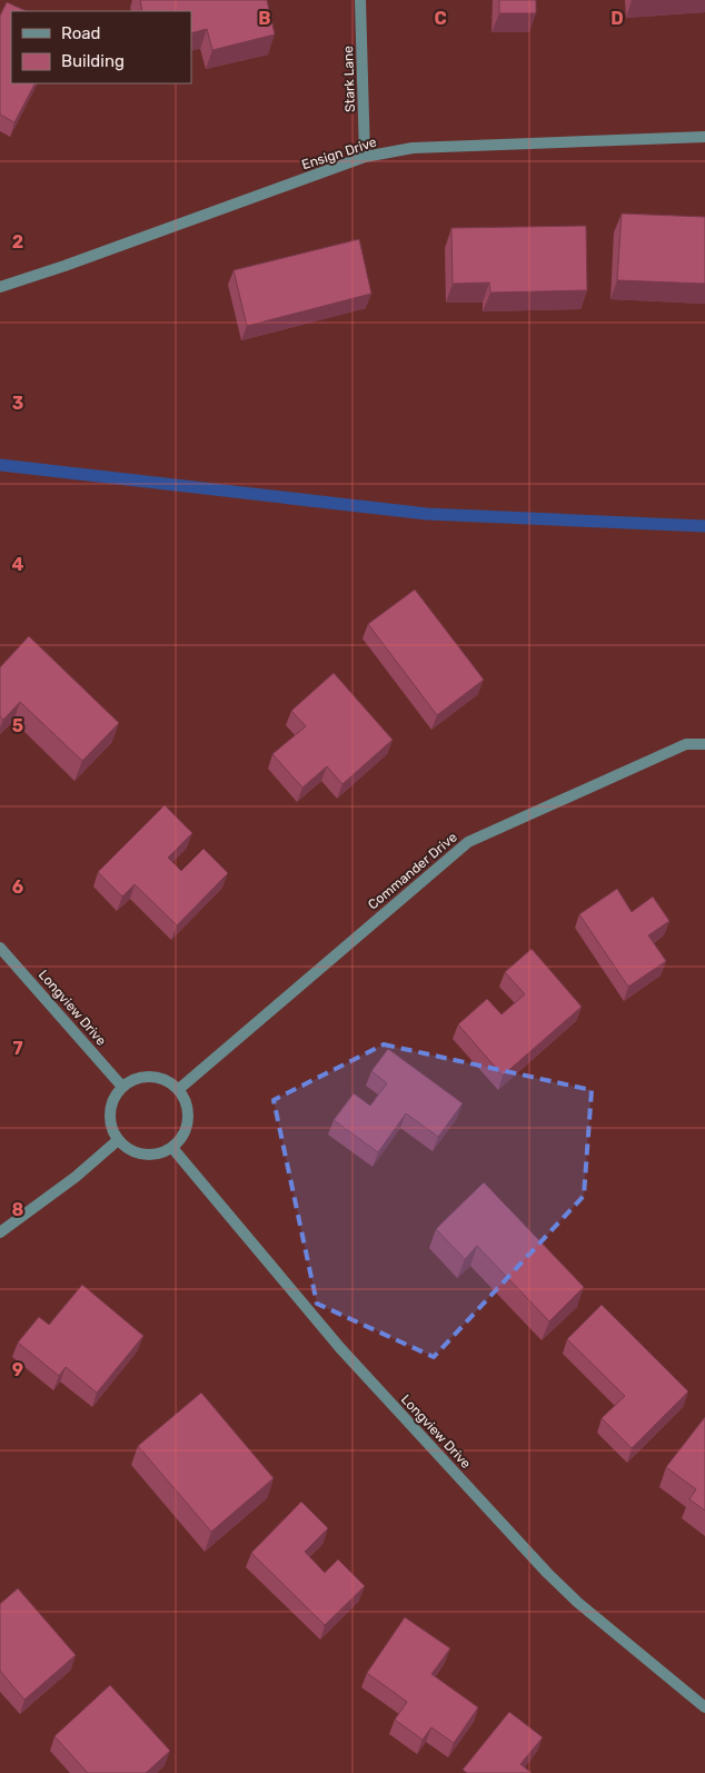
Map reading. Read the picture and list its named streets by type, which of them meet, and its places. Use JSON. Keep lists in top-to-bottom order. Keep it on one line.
{"streets":{"street":["Stark Lane","Ensign Drive","Commander Drive","Longview Drive"]},"crossings":[["Stark Lane","Ensign Drive"],["Commander Drive","Longview Drive"]],"legend":["Road","Building"],"grid":{"columns":["B","C","D"],"rows":["2","3","4","5","6","7","8","9"]}}
